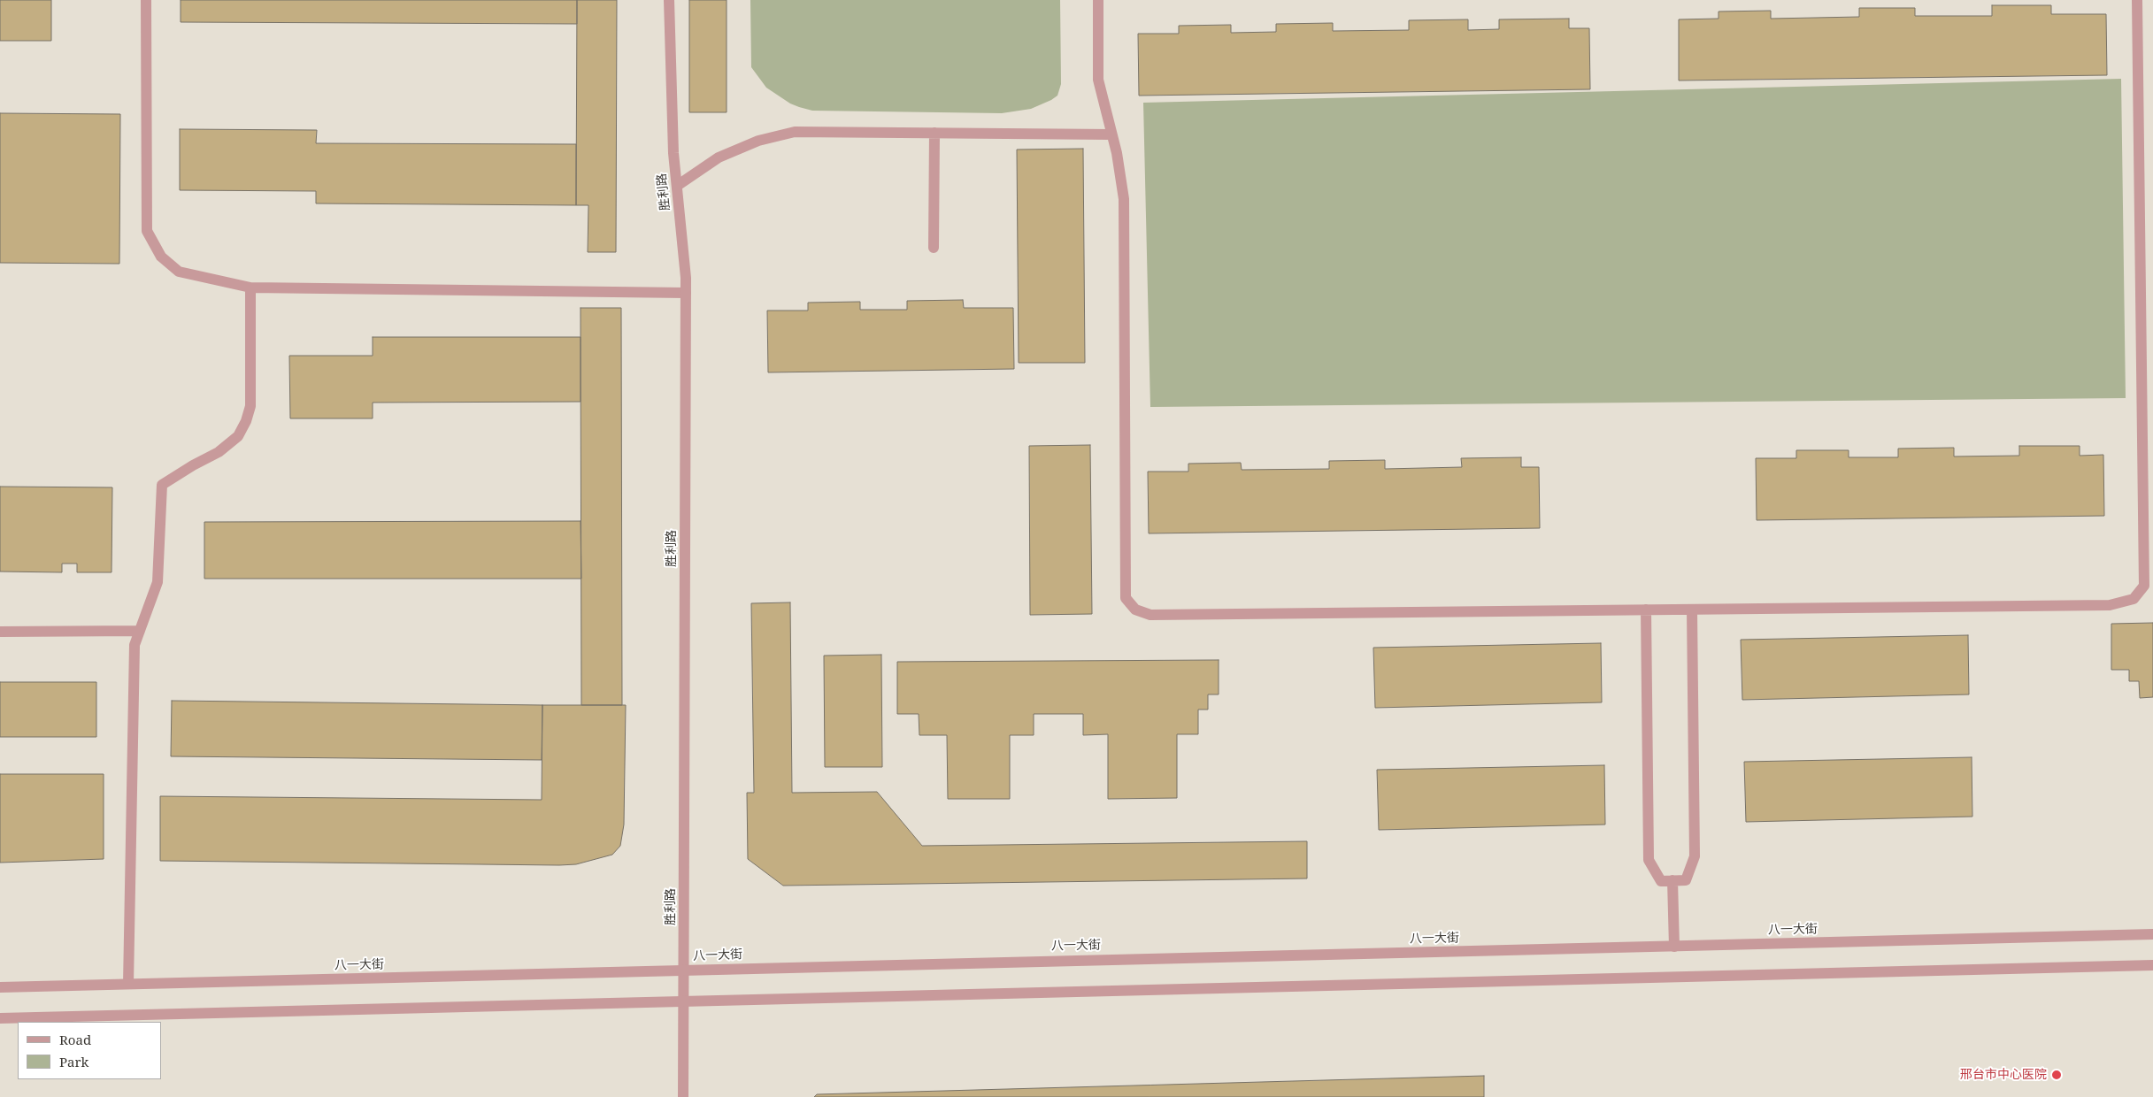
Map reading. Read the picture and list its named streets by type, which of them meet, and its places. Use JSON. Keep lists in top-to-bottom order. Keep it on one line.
{"streets":{"street":["胜利路","八一大街"]},"crossings":[["胜利路","八一大街"]],"places":["邢台市中心医院"],"legend":["Road","Park"]}
